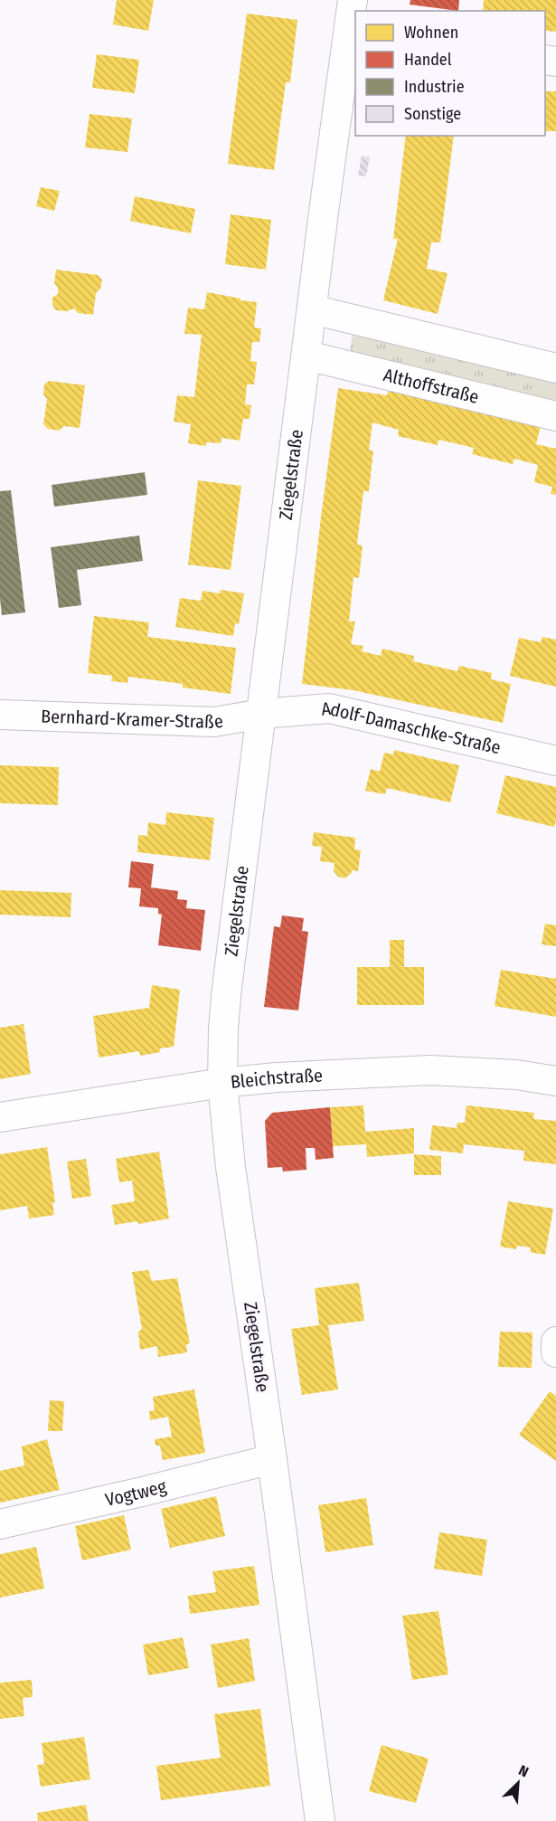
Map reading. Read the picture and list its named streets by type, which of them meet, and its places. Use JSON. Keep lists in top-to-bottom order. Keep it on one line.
{"streets":{"street":["Althoffstraße","Ziegelstraße","Bernhard-Kramer-Straße","Adolf-Damaschke-Straße","Bleichstraße","Vogtweg"]},"crossings":[["Althoffstraße","Ziegelstraße"],["Ziegelstraße","Bernhard-Kramer-Straße"],["Ziegelstraße","Adolf-Damaschke-Straße"],["Ziegelstraße","Bleichstraße"],["Ziegelstraße","Vogtweg"],["Bernhard-Kramer-Straße","Adolf-Damaschke-Straße"]],"legend":["Wohnen","Handel","Industrie","Sonstige"],"north":"top right"}
